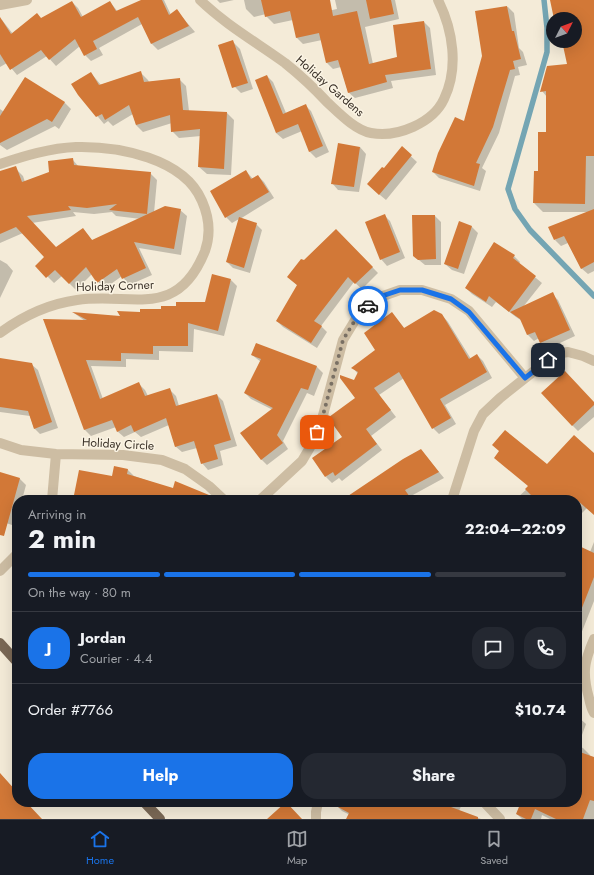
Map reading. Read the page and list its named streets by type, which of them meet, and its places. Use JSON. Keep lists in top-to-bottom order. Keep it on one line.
{"streets":{"street":["Holiday Gardens","Holiday Corner","Holiday Circle"]},"north":"top right","page":{"heading":["2 min","Arriving in","22:04–22:09"],"panel":["Jordan","Courier · 4.4","Order #7766","$10.74"],"bar":"On the way · 80 m","round":"J","buttons":["Help","Share"],"tabs":["Home","Map","Saved"]}}
